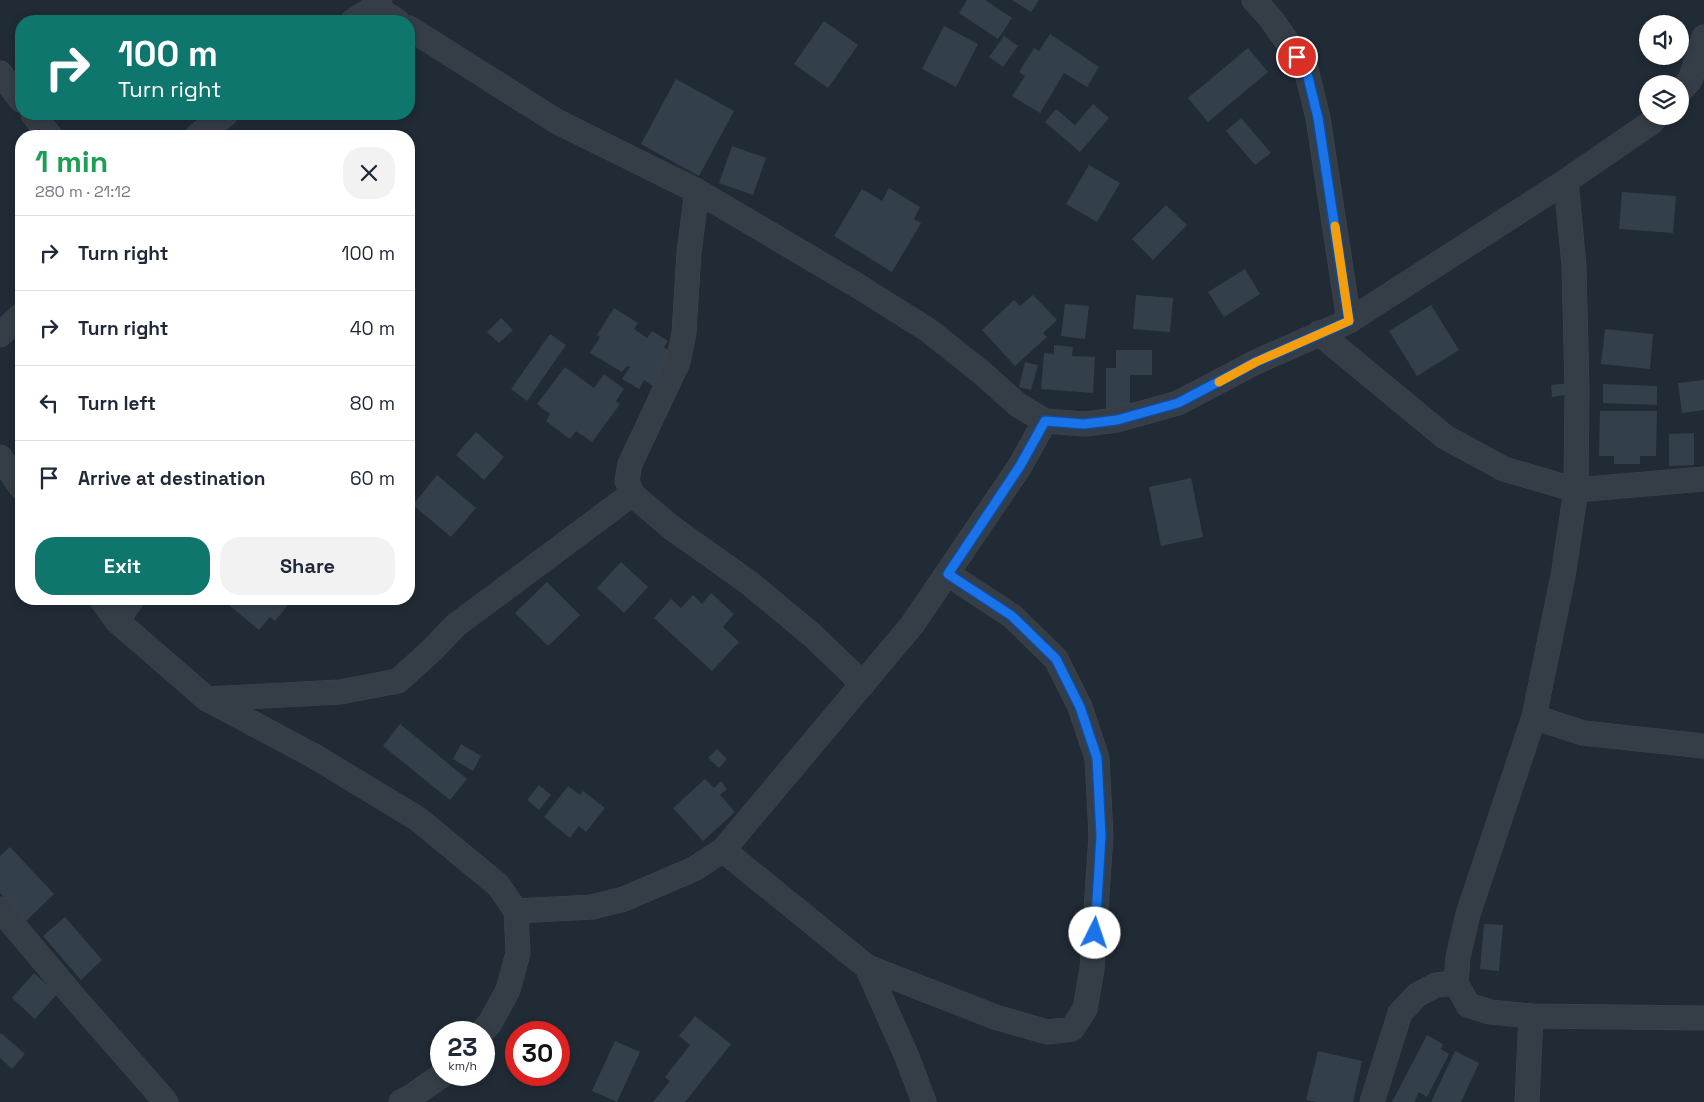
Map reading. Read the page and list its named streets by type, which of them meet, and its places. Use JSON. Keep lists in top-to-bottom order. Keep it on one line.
{"page":{"turn":["100 m","Turn right"],"heading":["1 min","280 m · 21:12"],"list":[{"name":"Turn right","value":"100 m"},{"name":"Turn right","value":"40 m"},{"name":"Turn left","value":"80 m"},{"name":"Arrive at destination","value":"60 m"}],"buttons":["Exit","Share"],"speed":"23 km/h","limit":"30"}}
